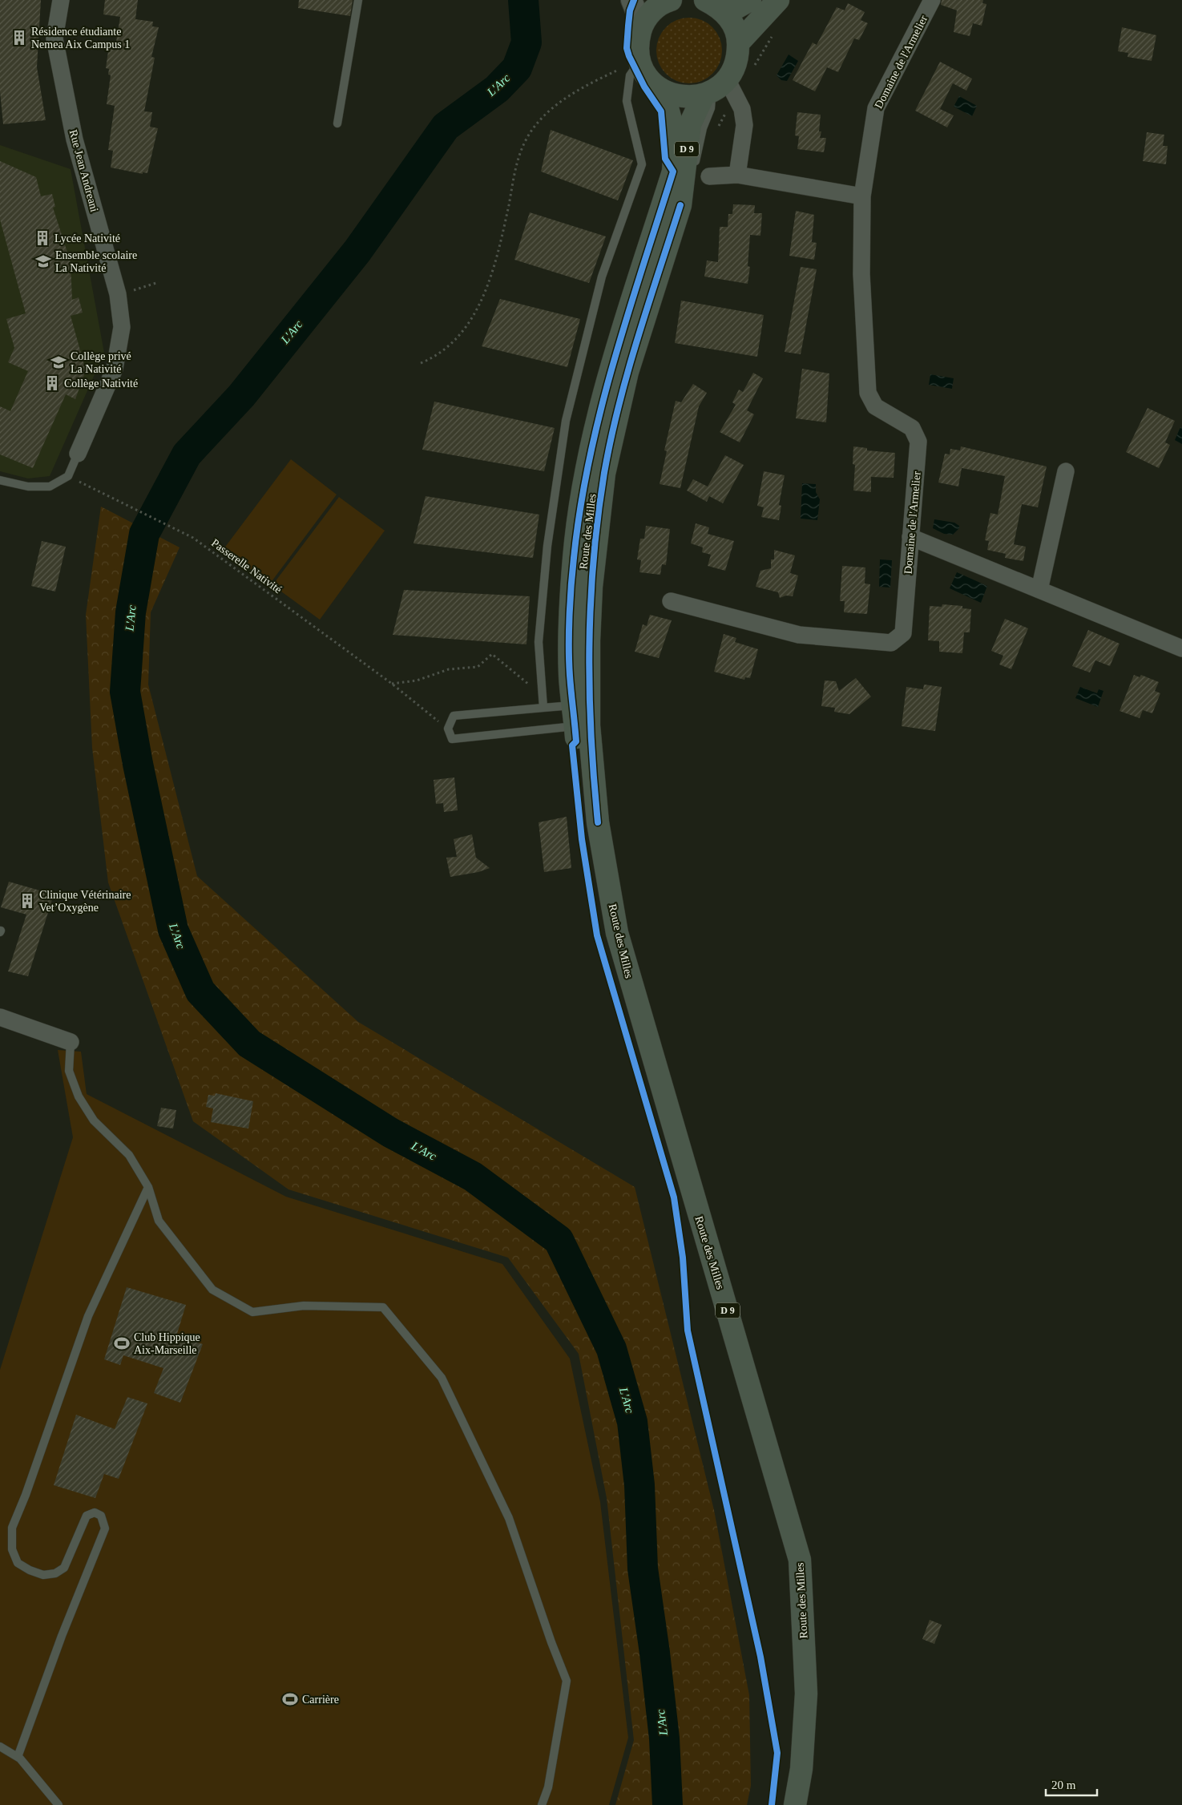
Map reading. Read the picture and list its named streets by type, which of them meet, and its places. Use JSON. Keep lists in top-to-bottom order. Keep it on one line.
{"streets":{"main road":["D 9","Route des Milles"],"street":["Domaine de l'Armelier","Rue Jean Andreani"],"path":["Passerelle Nativité"]},"water":["L'Arc"],"places":{"building":["Résidence étudiante Nemea Aix Campus 1","Lycée Nativité","Collège Nativité","Clinique Vétérinaire Vet’Oxygène"],"school or university":["Ensemble scolaire La Nativité","Collège privé La Nativité"],"sports":["Club Hippique Aix-Marseille","Carrière"]},"scale_bar":"20 m"}
